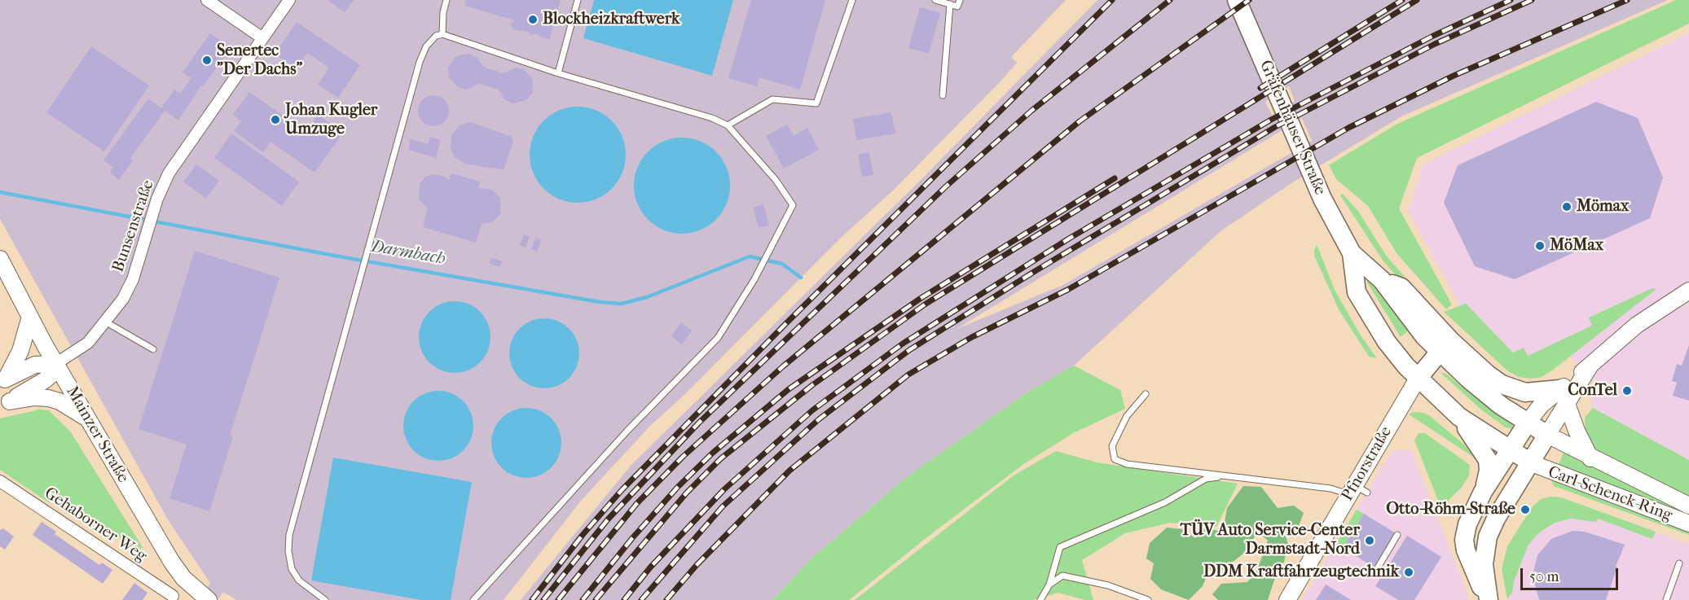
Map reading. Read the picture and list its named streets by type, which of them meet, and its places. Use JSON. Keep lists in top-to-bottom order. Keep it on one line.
{"streets":{"main road":["Gräfenhäuser Straße","Mainzer Straße","Pfnorstraße","Carl-Schenck-Ring"],"street":["Bunsenstraße","Gehaborner Weg"]},"crossings":[["Gräfenhäuser Straße","Pfnorstraße"],["Gräfenhäuser Straße","Carl-Schenck-Ring"],["Bunsenstraße","Mainzer Straße"]],"water":["Darmbach"],"places":["Blockheizkraftwerk","Senertec \"Der Dachs\"","Johan Kugler Umzuge","Mömax","MöMax","ConTel","Otto-Röhm-Straße","TÜV Auto Service-Center Darmstadt-Nord","DDM Kraftfahrzeugtechnik"],"scale_bar":"50 m"}
